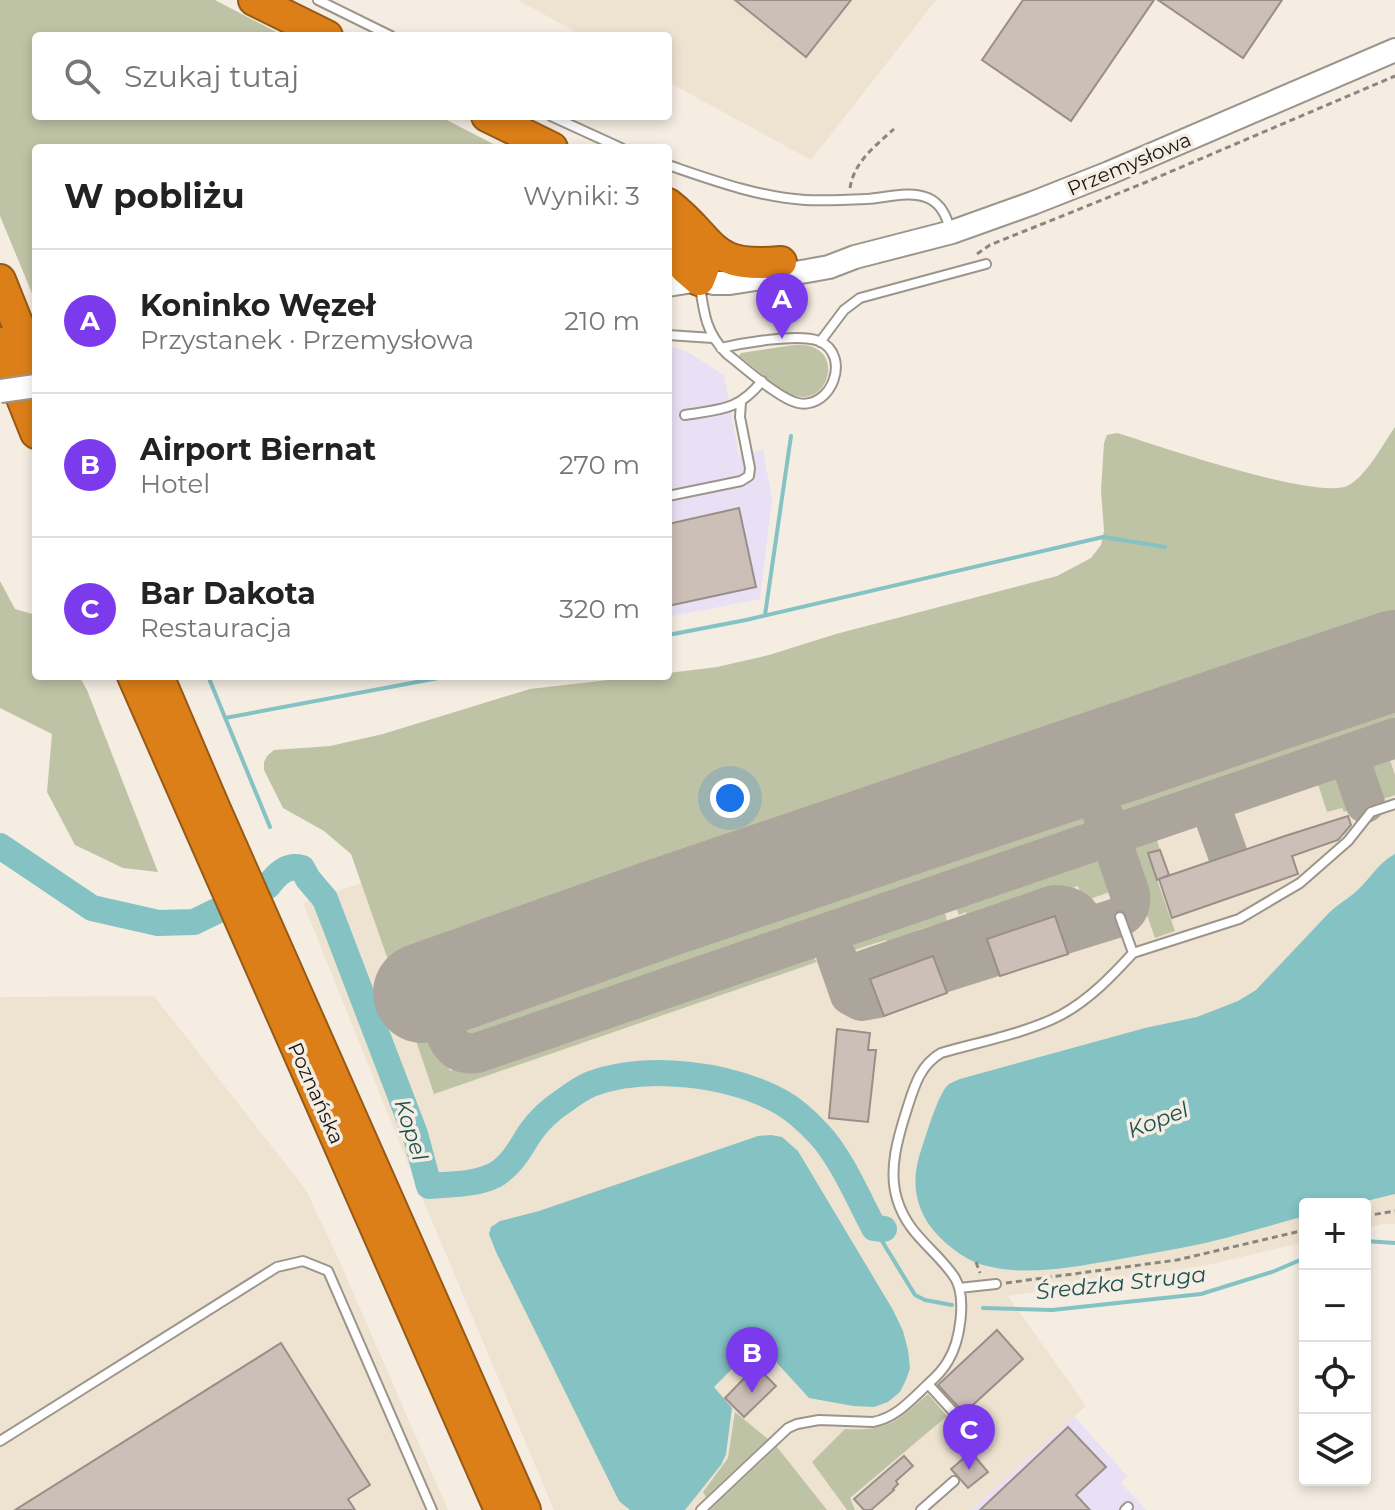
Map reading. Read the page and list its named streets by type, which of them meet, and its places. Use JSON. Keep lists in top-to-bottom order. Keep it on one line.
{"streets":{"highway":["Poznańska"],"street":["Przemysłowa"]},"water":["Kopel","Średzka Struga"],"page":{"search":"Szukaj tutaj","heading":["W pobliżu","Wyniki: 3"],"list":[{"mark":"A","name":"Koninko Węzeł","note":"Przystanek · Przemysłowa","value":"210 m"},{"mark":"B","name":"Airport Biernat","note":"Hotel","value":"270 m"},{"mark":"C","name":"Bar Dakota","note":"Restauracja","value":"320 m"}],"pins":["A","B","C"],"map_buttons":["+","−"]}}
